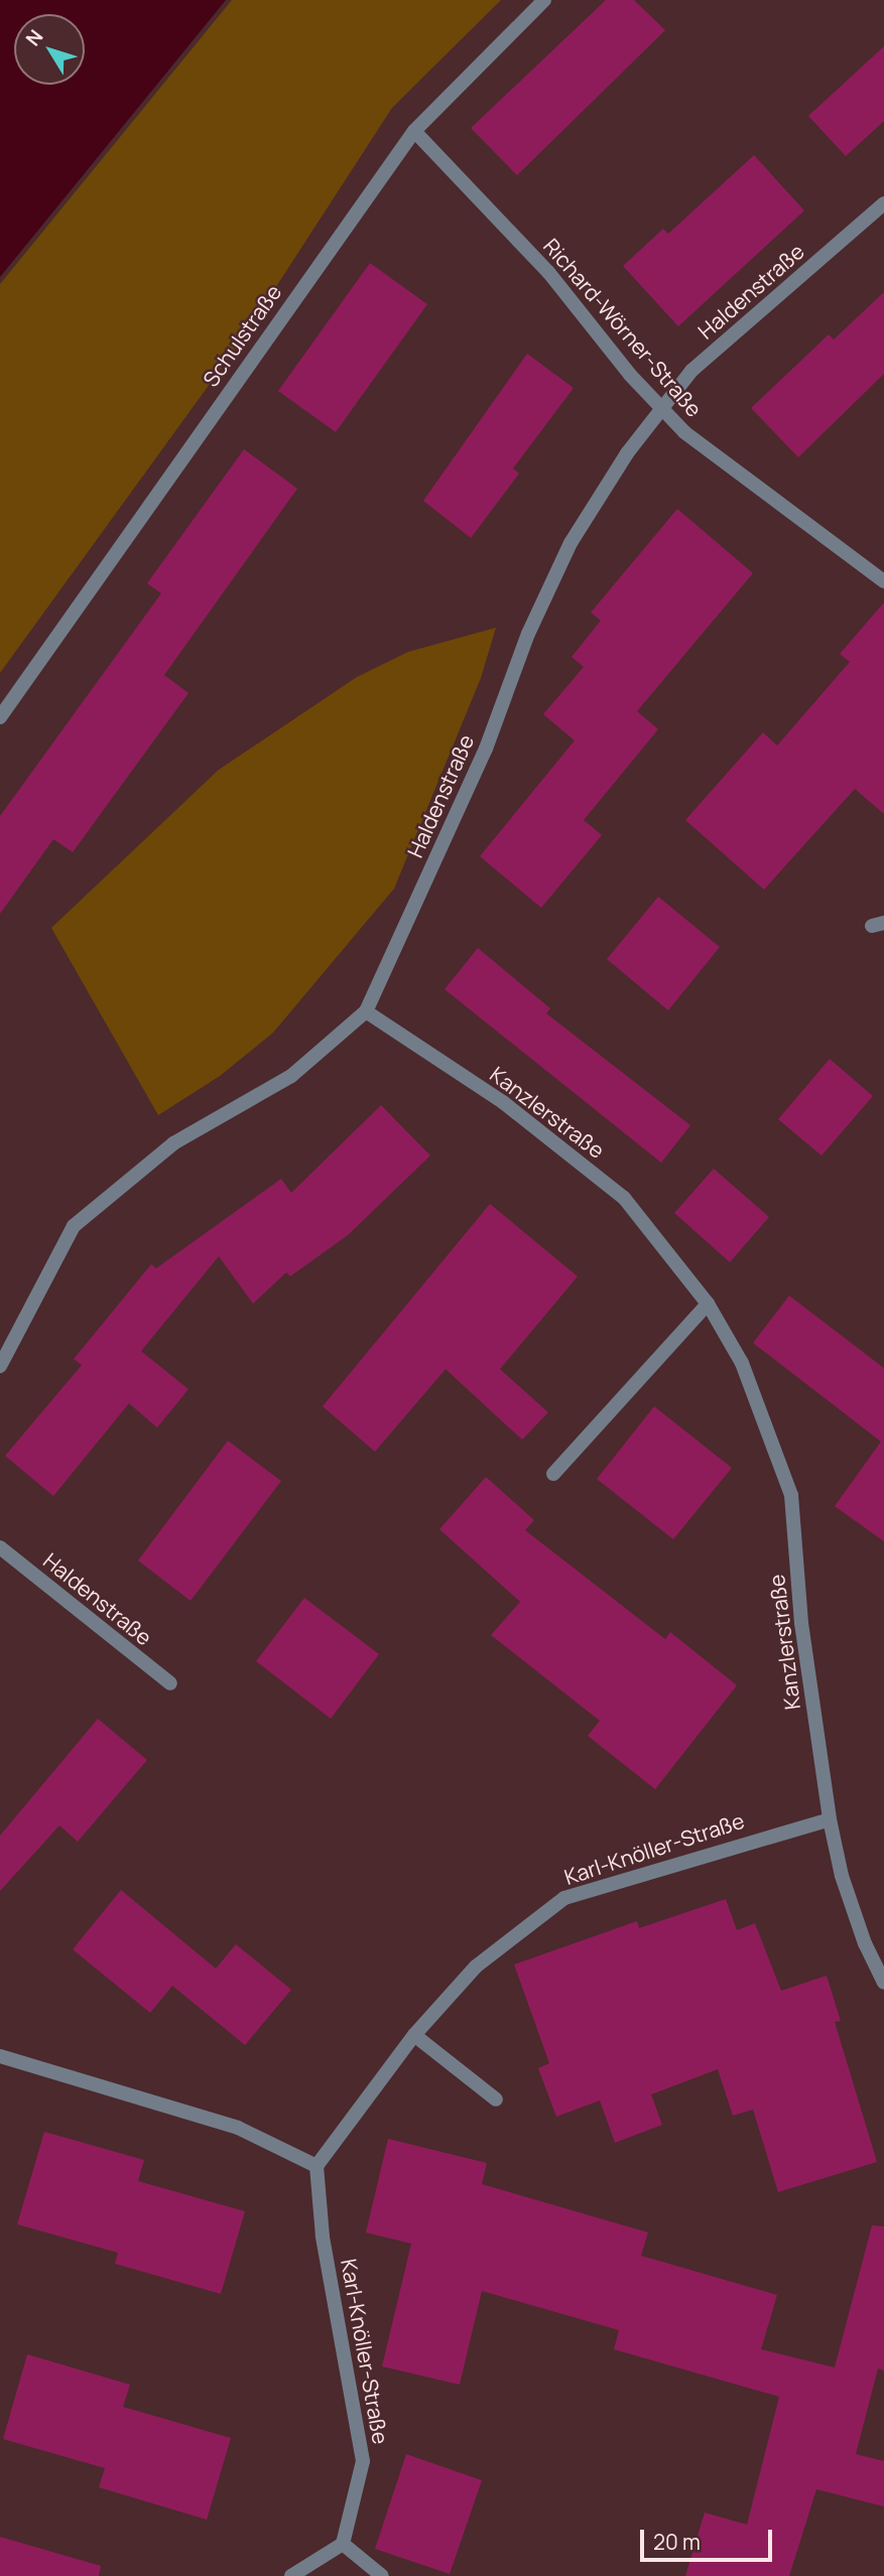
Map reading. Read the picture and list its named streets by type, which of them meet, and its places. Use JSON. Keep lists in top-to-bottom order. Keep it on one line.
{"streets":{"street":["Haldenstraße","Richard-Wörner-Straße","Schulstraße","Kanzlerstraße","Karl-Knöller-Straße"]},"crossings":[["Haldenstraße","Richard-Wörner-Straße"],["Haldenstraße","Kanzlerstraße"],["Richard-Wörner-Straße","Schulstraße"],["Kanzlerstraße","Karl-Knöller-Straße"]],"scale_bar":"20 m","north":"top left"}
